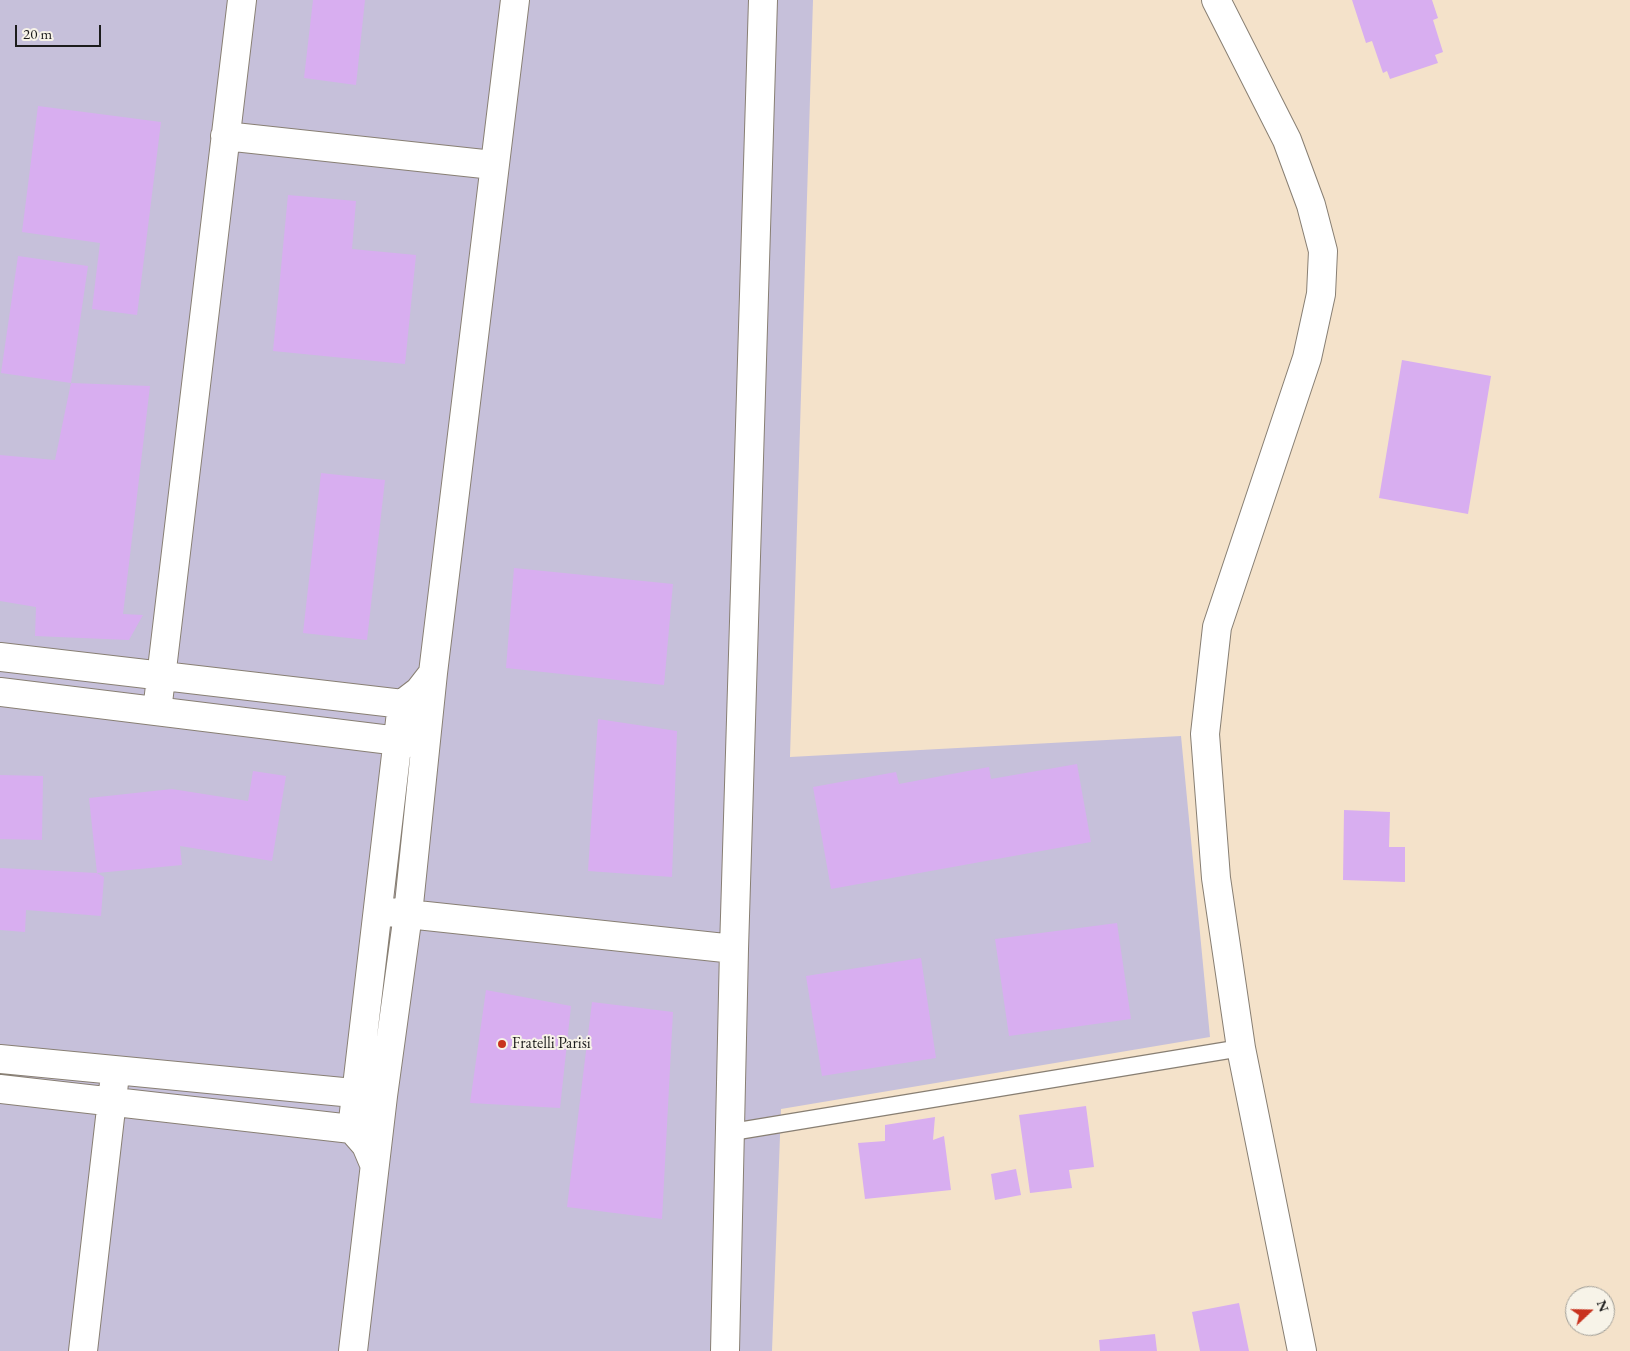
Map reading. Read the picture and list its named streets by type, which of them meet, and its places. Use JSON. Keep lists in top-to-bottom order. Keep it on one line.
{"places":["Fratelli Parisi"],"scale_bar":"20 m","north":"right"}
